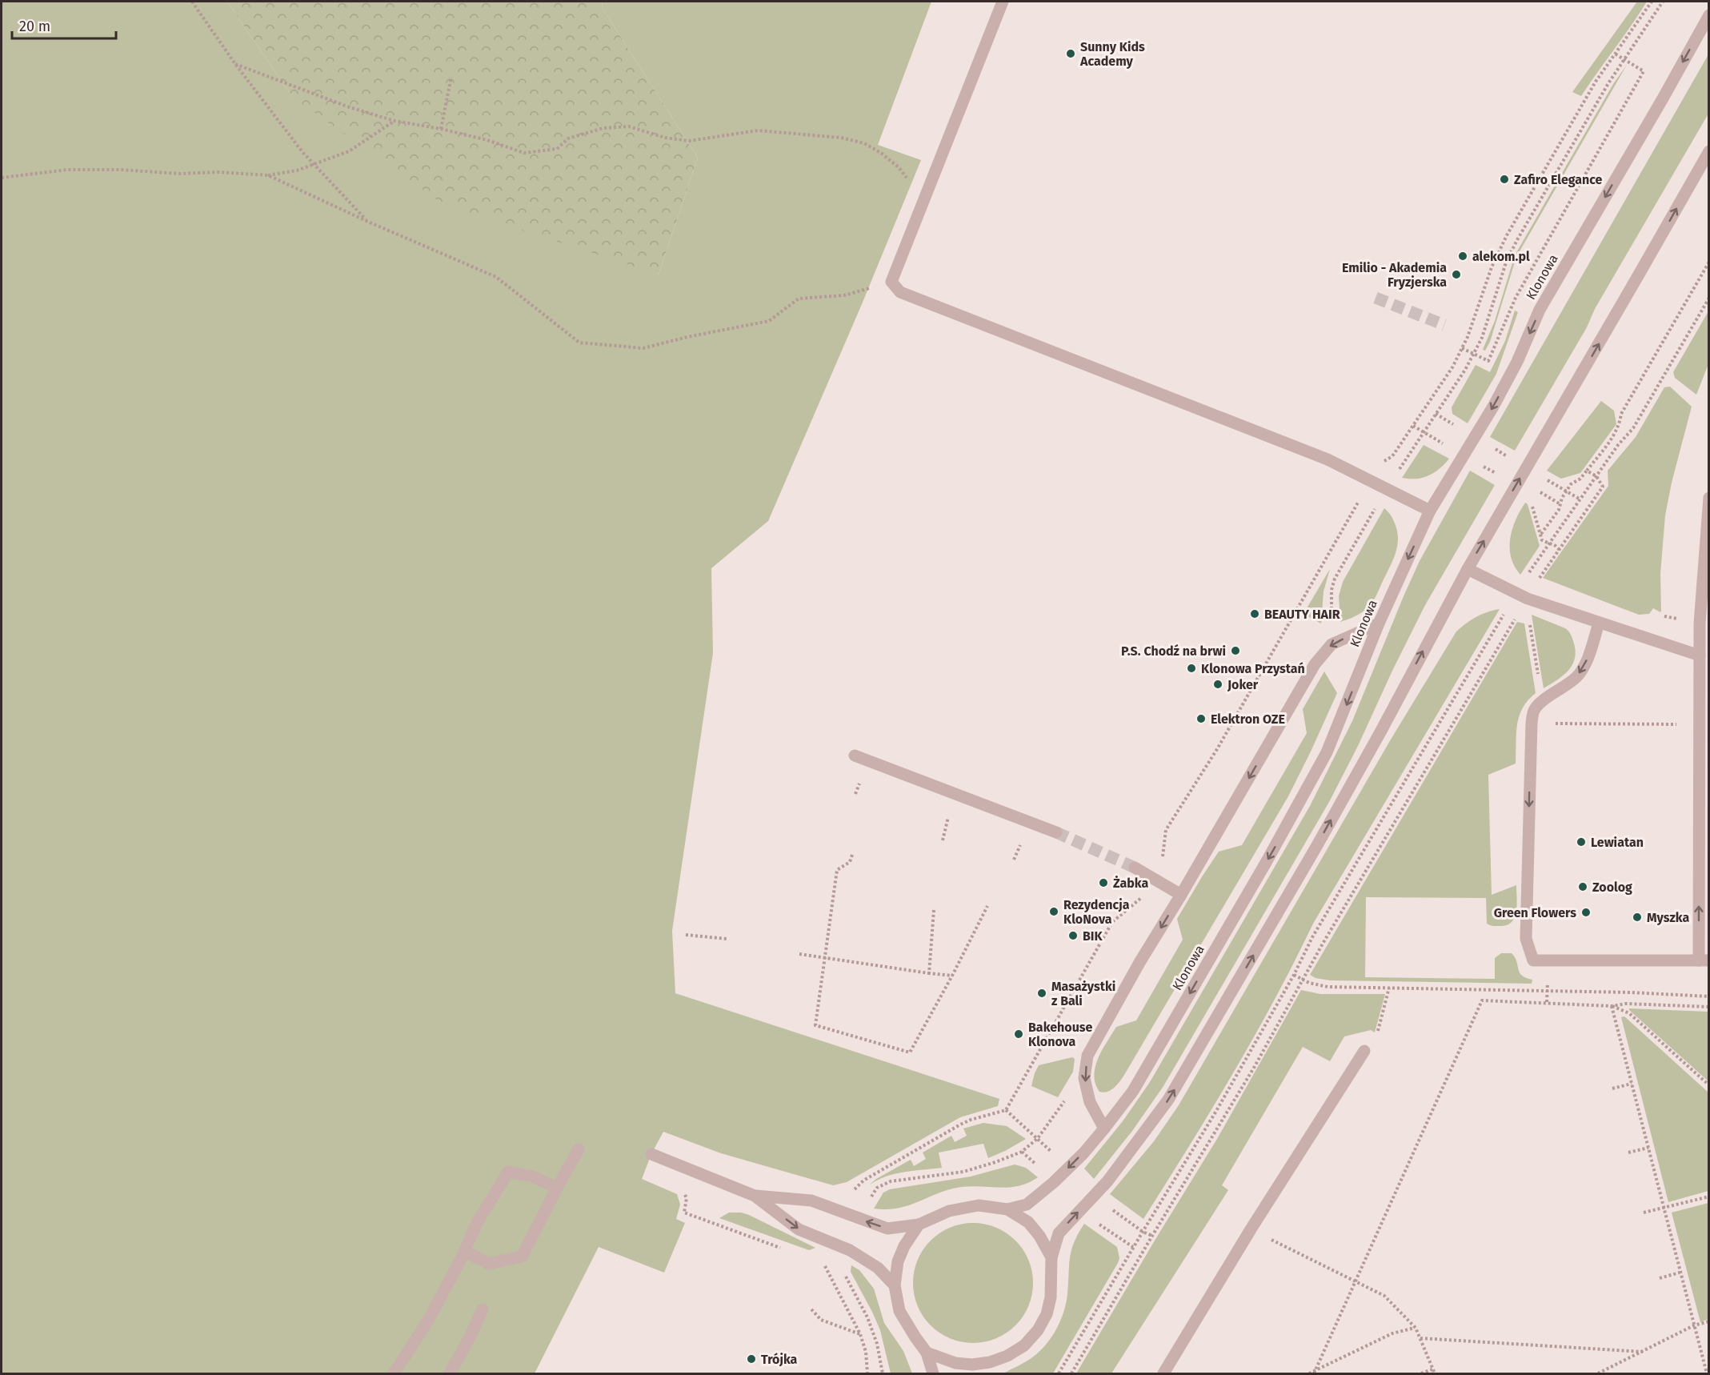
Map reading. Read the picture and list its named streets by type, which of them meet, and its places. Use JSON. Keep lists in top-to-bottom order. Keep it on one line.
{"streets":{"street":["Klonowa"]},"places":["Sunny Kids Academy","Zafiro Elegance","alekom.pl","Emilio - Akademia Fryzjerska","BEAUTY HAIR","P.S. Chodź na brwi","Klonowa Przystań","Joker","Elektron OZE","Lewiatan","Żabka","Zoolog","Rezydencja KloNova","Green Flowers","Myszka","BIK","Masażystki z Bali","Bakehouse Klonova","Trójka"],"scale_bar":"20 m"}
